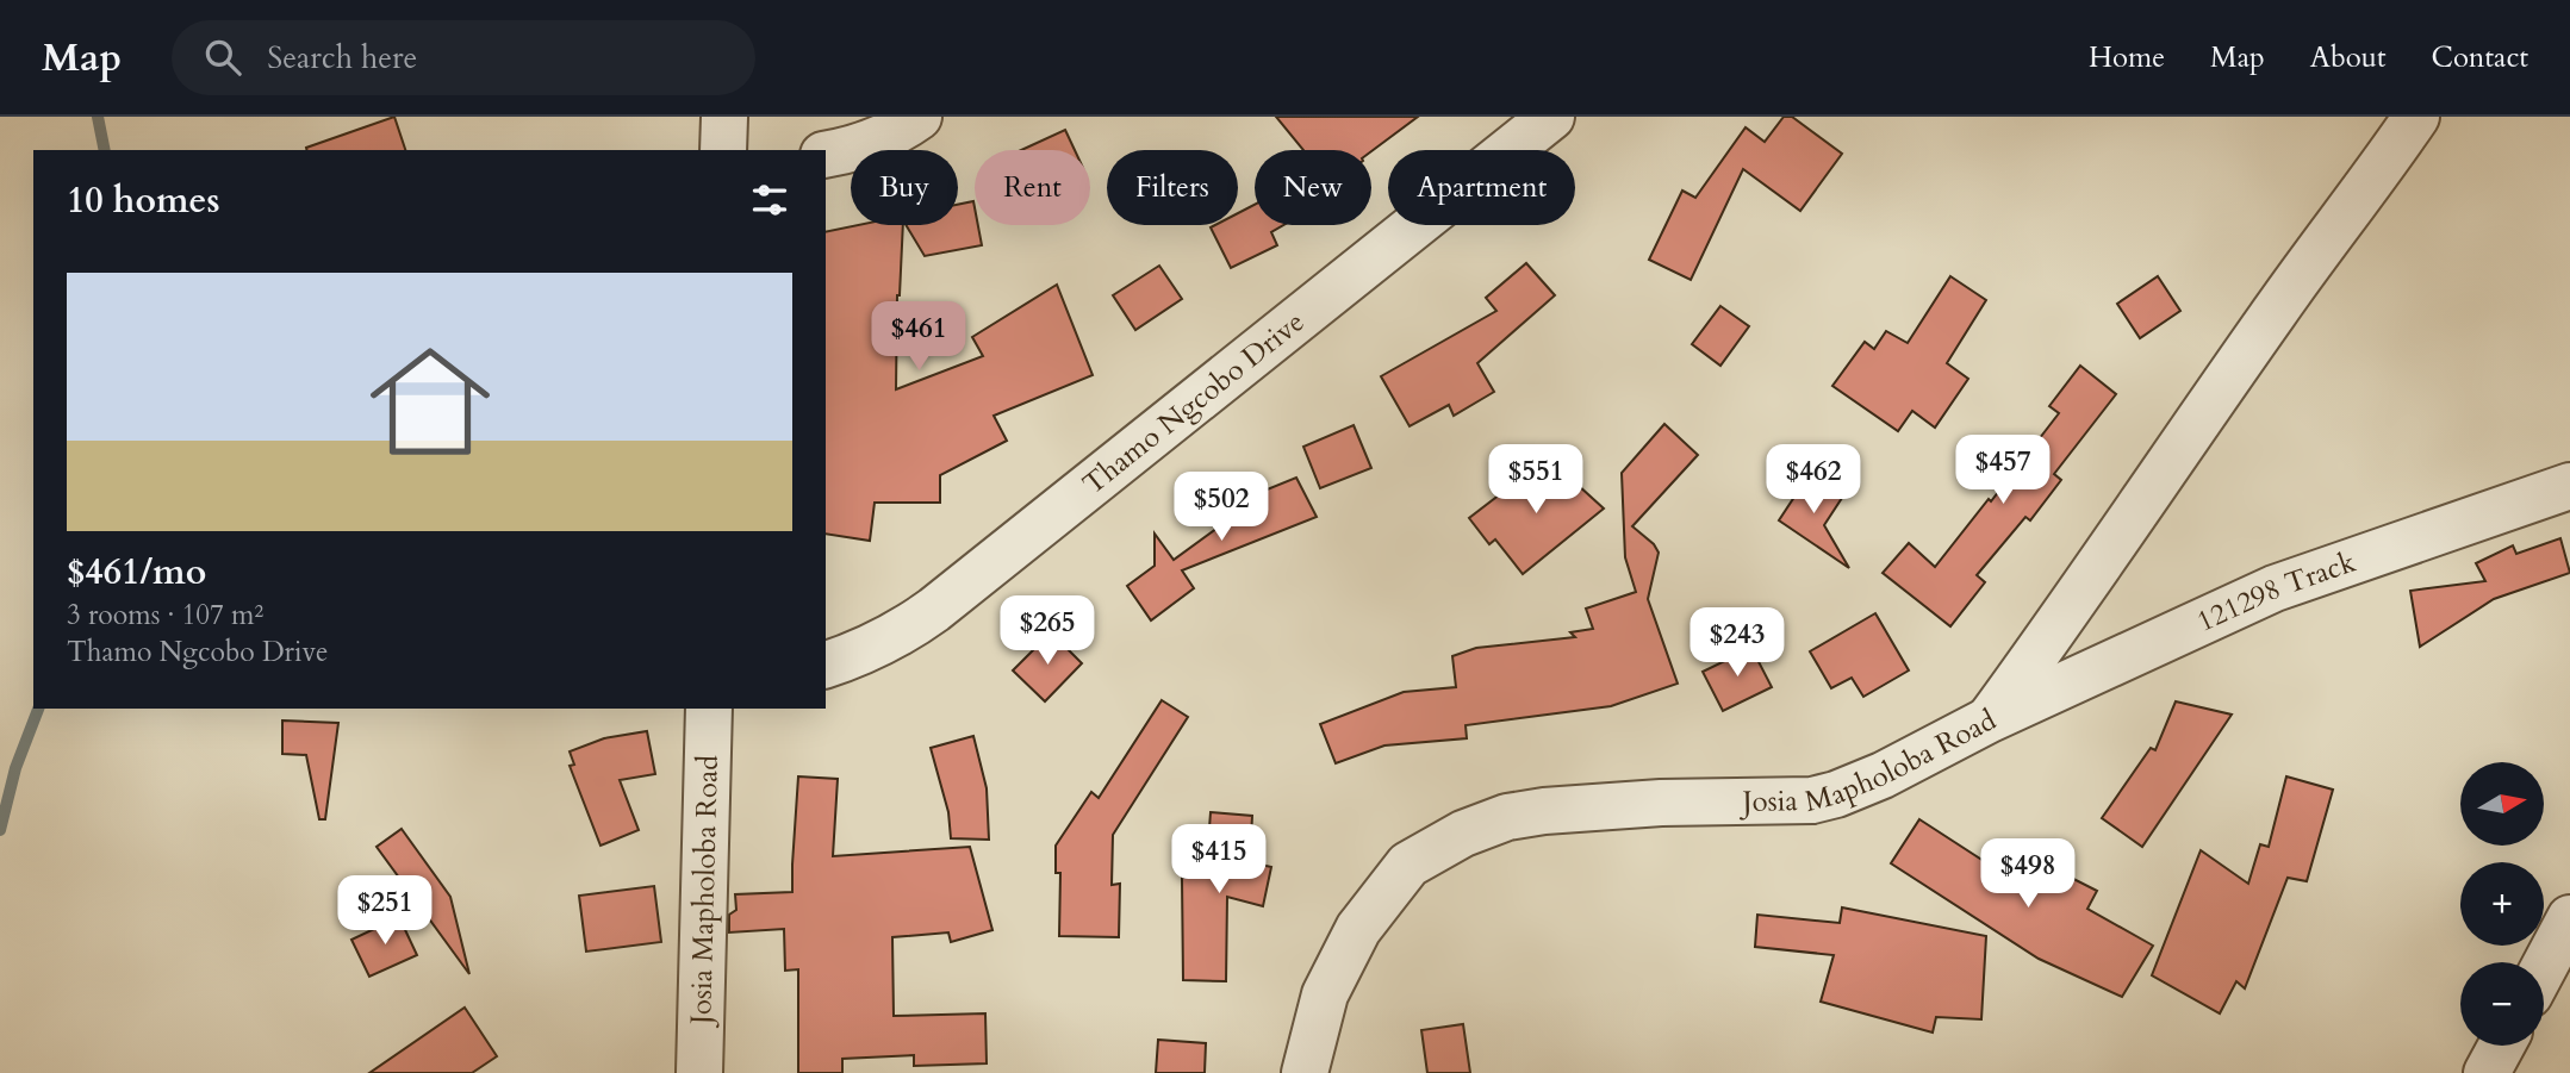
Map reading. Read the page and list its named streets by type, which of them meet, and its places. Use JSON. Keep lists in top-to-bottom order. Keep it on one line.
{"streets":{"street":["Thamo Ngcobo Drive","121298 Track","Josia Mapholoba Road"]},"crossings":[["121298 Track","Josia Mapholoba Road"]],"north":"right","page":{"header":"Map","search":"Search here","nav":["Home","Map","About","Contact"],"chip":["Buy","Rent","Filters","New","Apartment"],"heading":"10 homes","list":[{"name":"$461/mo","note":"3 rooms · 107 m² · Thamo Ngcobo Drive"}],"price":["$461","$457","$551","$462","$502","$265","$243","$415","$498","$251"],"map_buttons":["+","−"]}}
